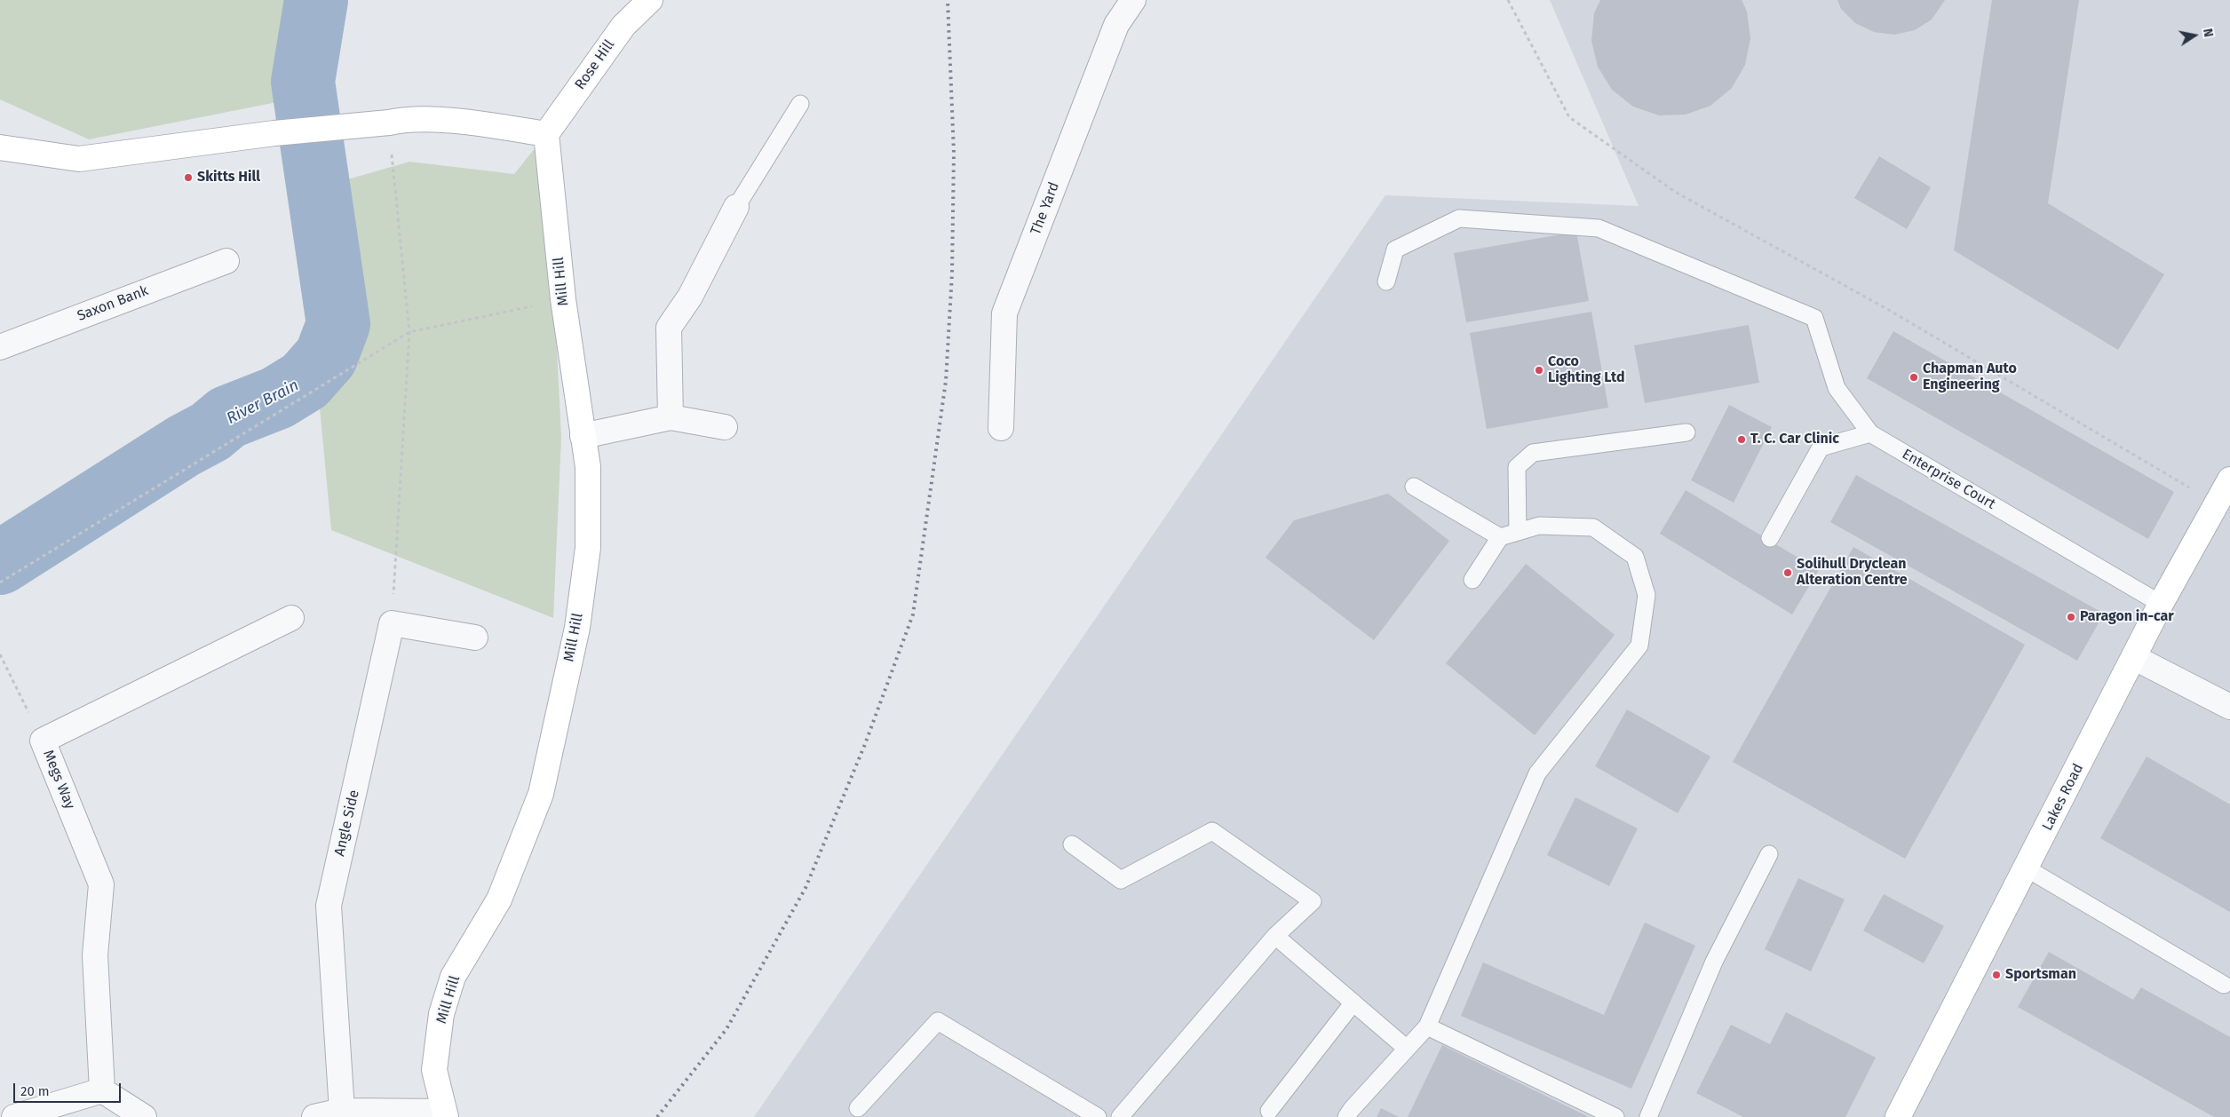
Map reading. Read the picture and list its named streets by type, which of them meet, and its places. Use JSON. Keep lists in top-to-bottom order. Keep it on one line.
{"streets":{"street":["Rose Hill","The Yard","Mill Hill","Saxon Bank","Megs Way","Lakes Road","Angle Side"],"lane":["Enterprise Court"]},"crossings":[["Rose Hill","Mill Hill"],["Enterprise Court","Lakes Road"]],"water":["River Brain"],"places":["Skitts Hill","Coco Lighting Ltd","Chapman Auto Engineering","T. C. Car Clinic","Solihull Dryclean Alteration Centre","Paragon in-car","Sportsman"],"scale_bar":"20 m","north":"right"}
